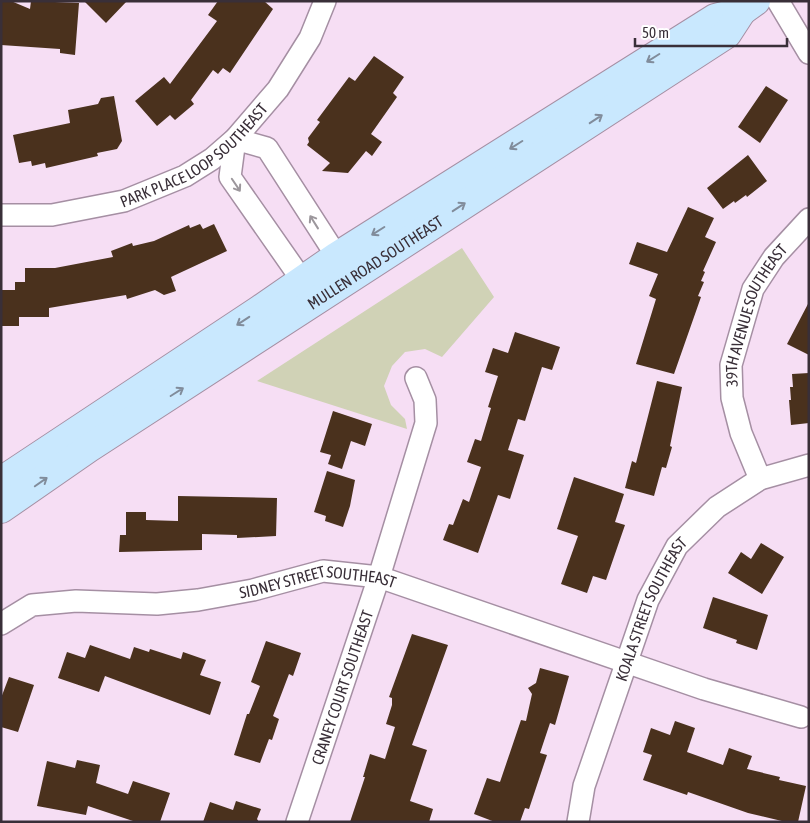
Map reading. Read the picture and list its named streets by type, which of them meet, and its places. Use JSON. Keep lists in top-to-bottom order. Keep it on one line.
{"streets":{"street":["PARK PLACE LOOP SOUTHEAST","MULLEN ROAD SOUTHEAST","39TH AVENUE SOUTHEAST","SIDNEY STREET SOUTHEAST","KOALA STREET SOUTHEAST","CRANEY COURT SOUTHEAST"]},"crossings":[["39TH AVENUE SOUTHEAST","KOALA STREET SOUTHEAST"],["SIDNEY STREET SOUTHEAST","KOALA STREET SOUTHEAST"],["SIDNEY STREET SOUTHEAST","CRANEY COURT SOUTHEAST"]],"scale_bar":"50 m"}
